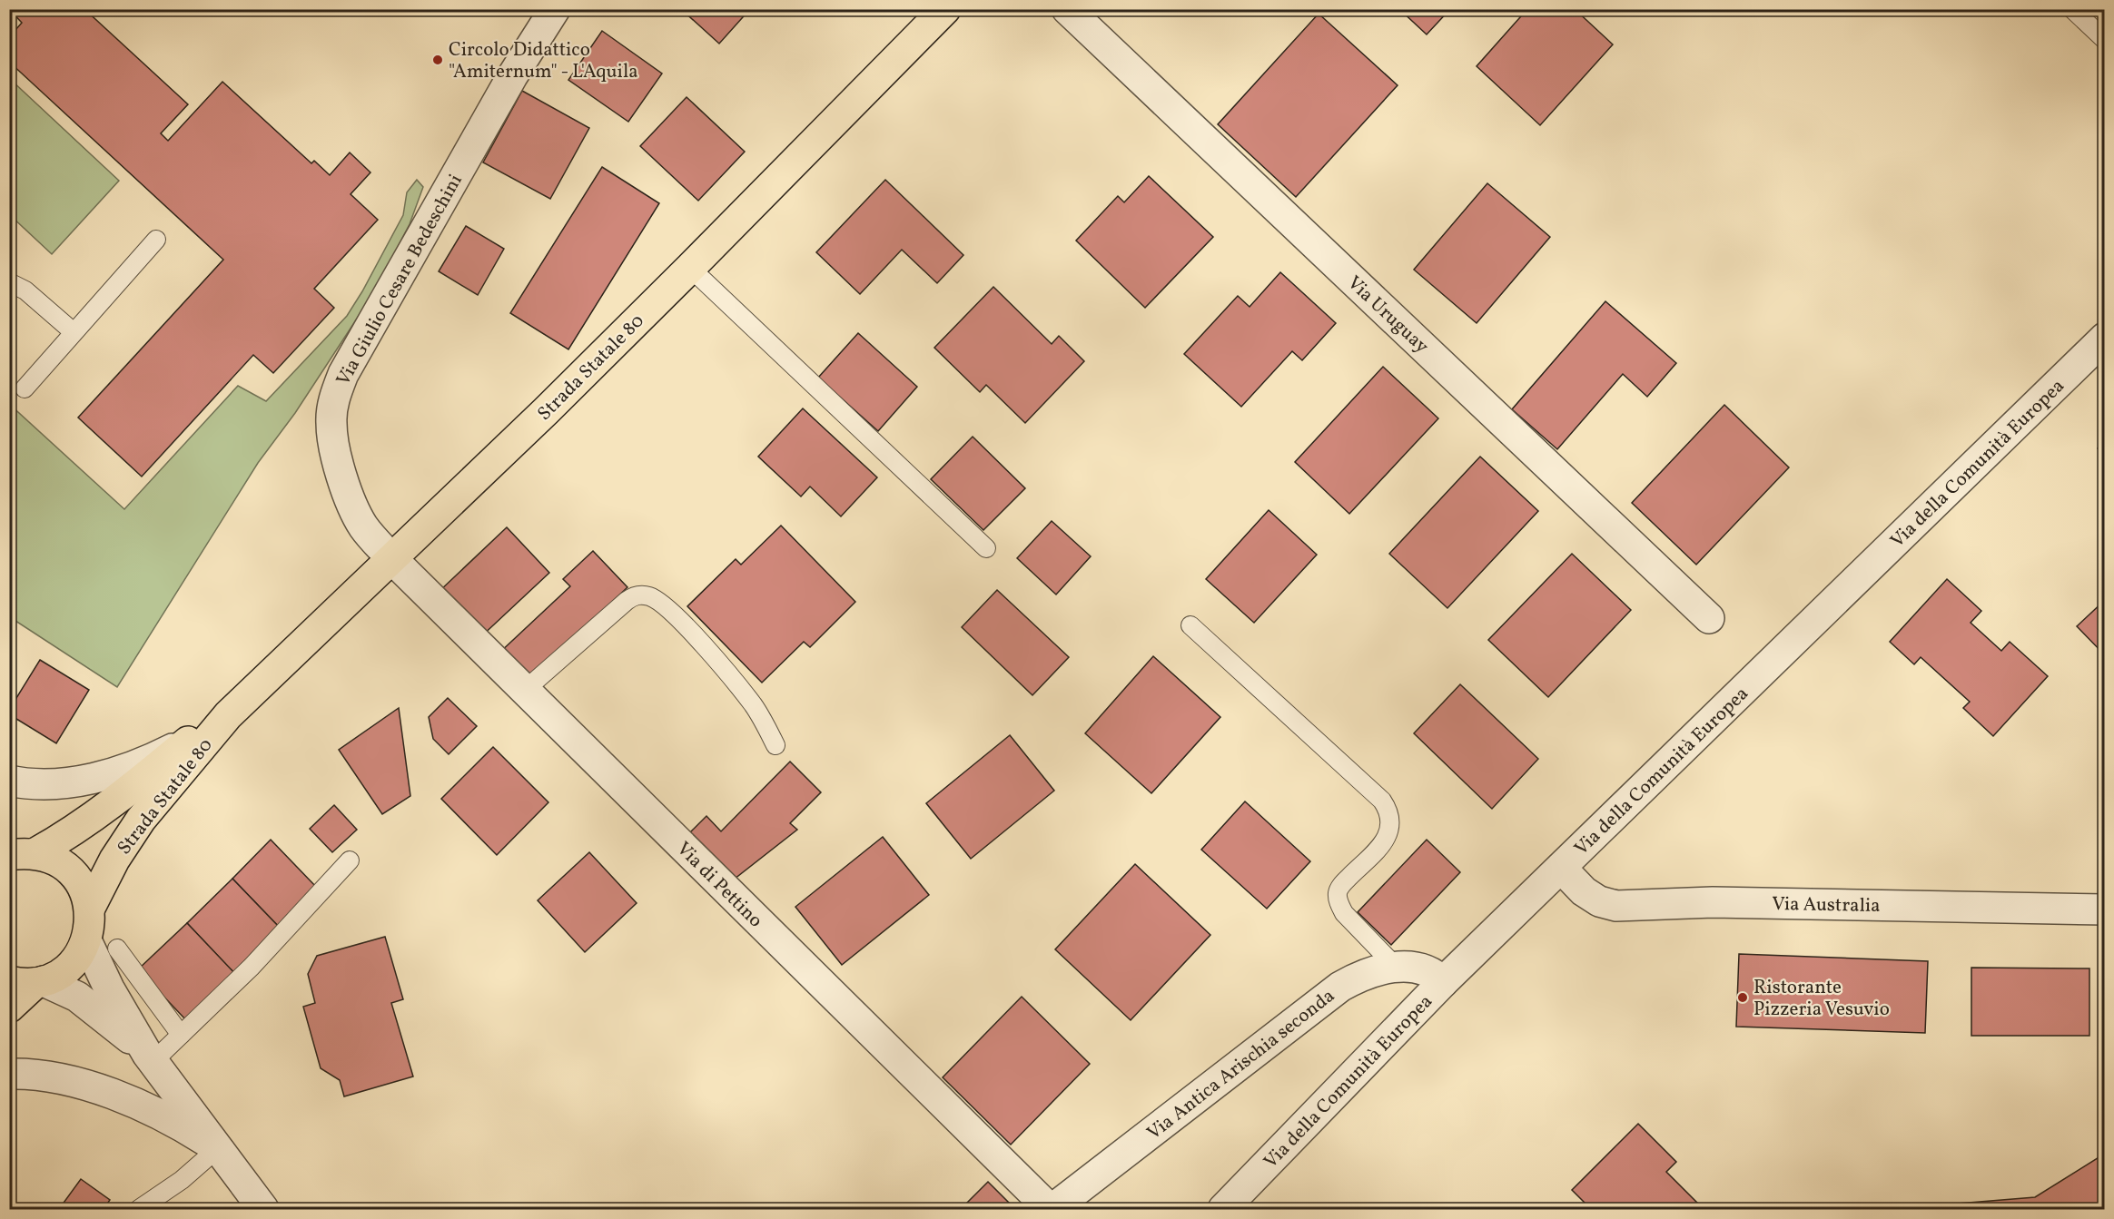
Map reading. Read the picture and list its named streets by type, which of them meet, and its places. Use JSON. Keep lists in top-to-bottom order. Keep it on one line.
{"streets":{"main road":["Strada Statale 80"],"street":["Via Giulio Cesare Bedeschini","Via Uruguay","Via della Comunità Europea","Via di Pettino","Via Australia","Via Antica Arischia seconda"]},"crossings":[["Via Giulio Cesare Bedeschini","Strada Statale 80"],["Via Giulio Cesare Bedeschini","Via di Pettino"],["Strada Statale 80","Via di Pettino"],["Via della Comunità Europea","Via Australia"],["Via della Comunità Europea","Via Antica Arischia seconda"],["Via di Pettino","Via Antica Arischia seconda"]],"places":["Circolo Didattico \"Amiternum\" - L'Aquila","Ristorante Pizzeria Vesuvio"]}
